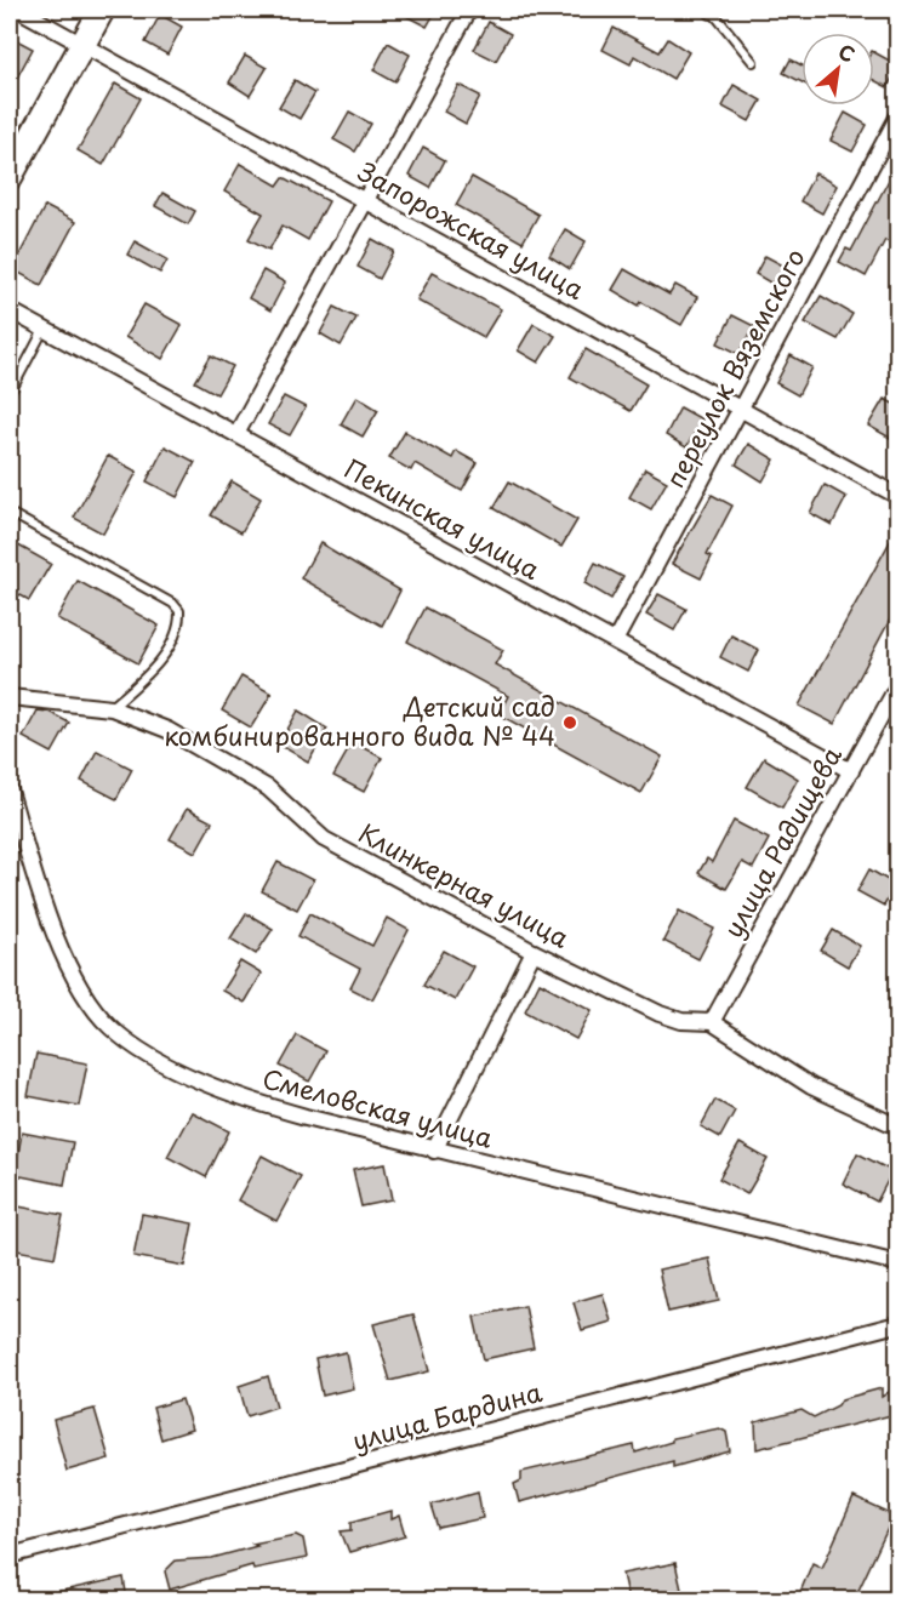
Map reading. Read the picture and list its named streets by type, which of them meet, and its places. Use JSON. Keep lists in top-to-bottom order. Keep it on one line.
{"streets":{"street":["Запорожская улица","переулок Вяземского","Пекинская улица","улица Радищева","Клинкерная улица","Смеловская улица","улица Бардина"]},"crossings":[["Запорожская улица","переулок Вяземского"],["переулок Вяземского","Пекинская улица"],["Пекинская улица","улица Радищева"],["улица Радищева","Клинкерная улица"]],"places":["Детский сад комбинированного вида № 44"],"north":"top right"}
